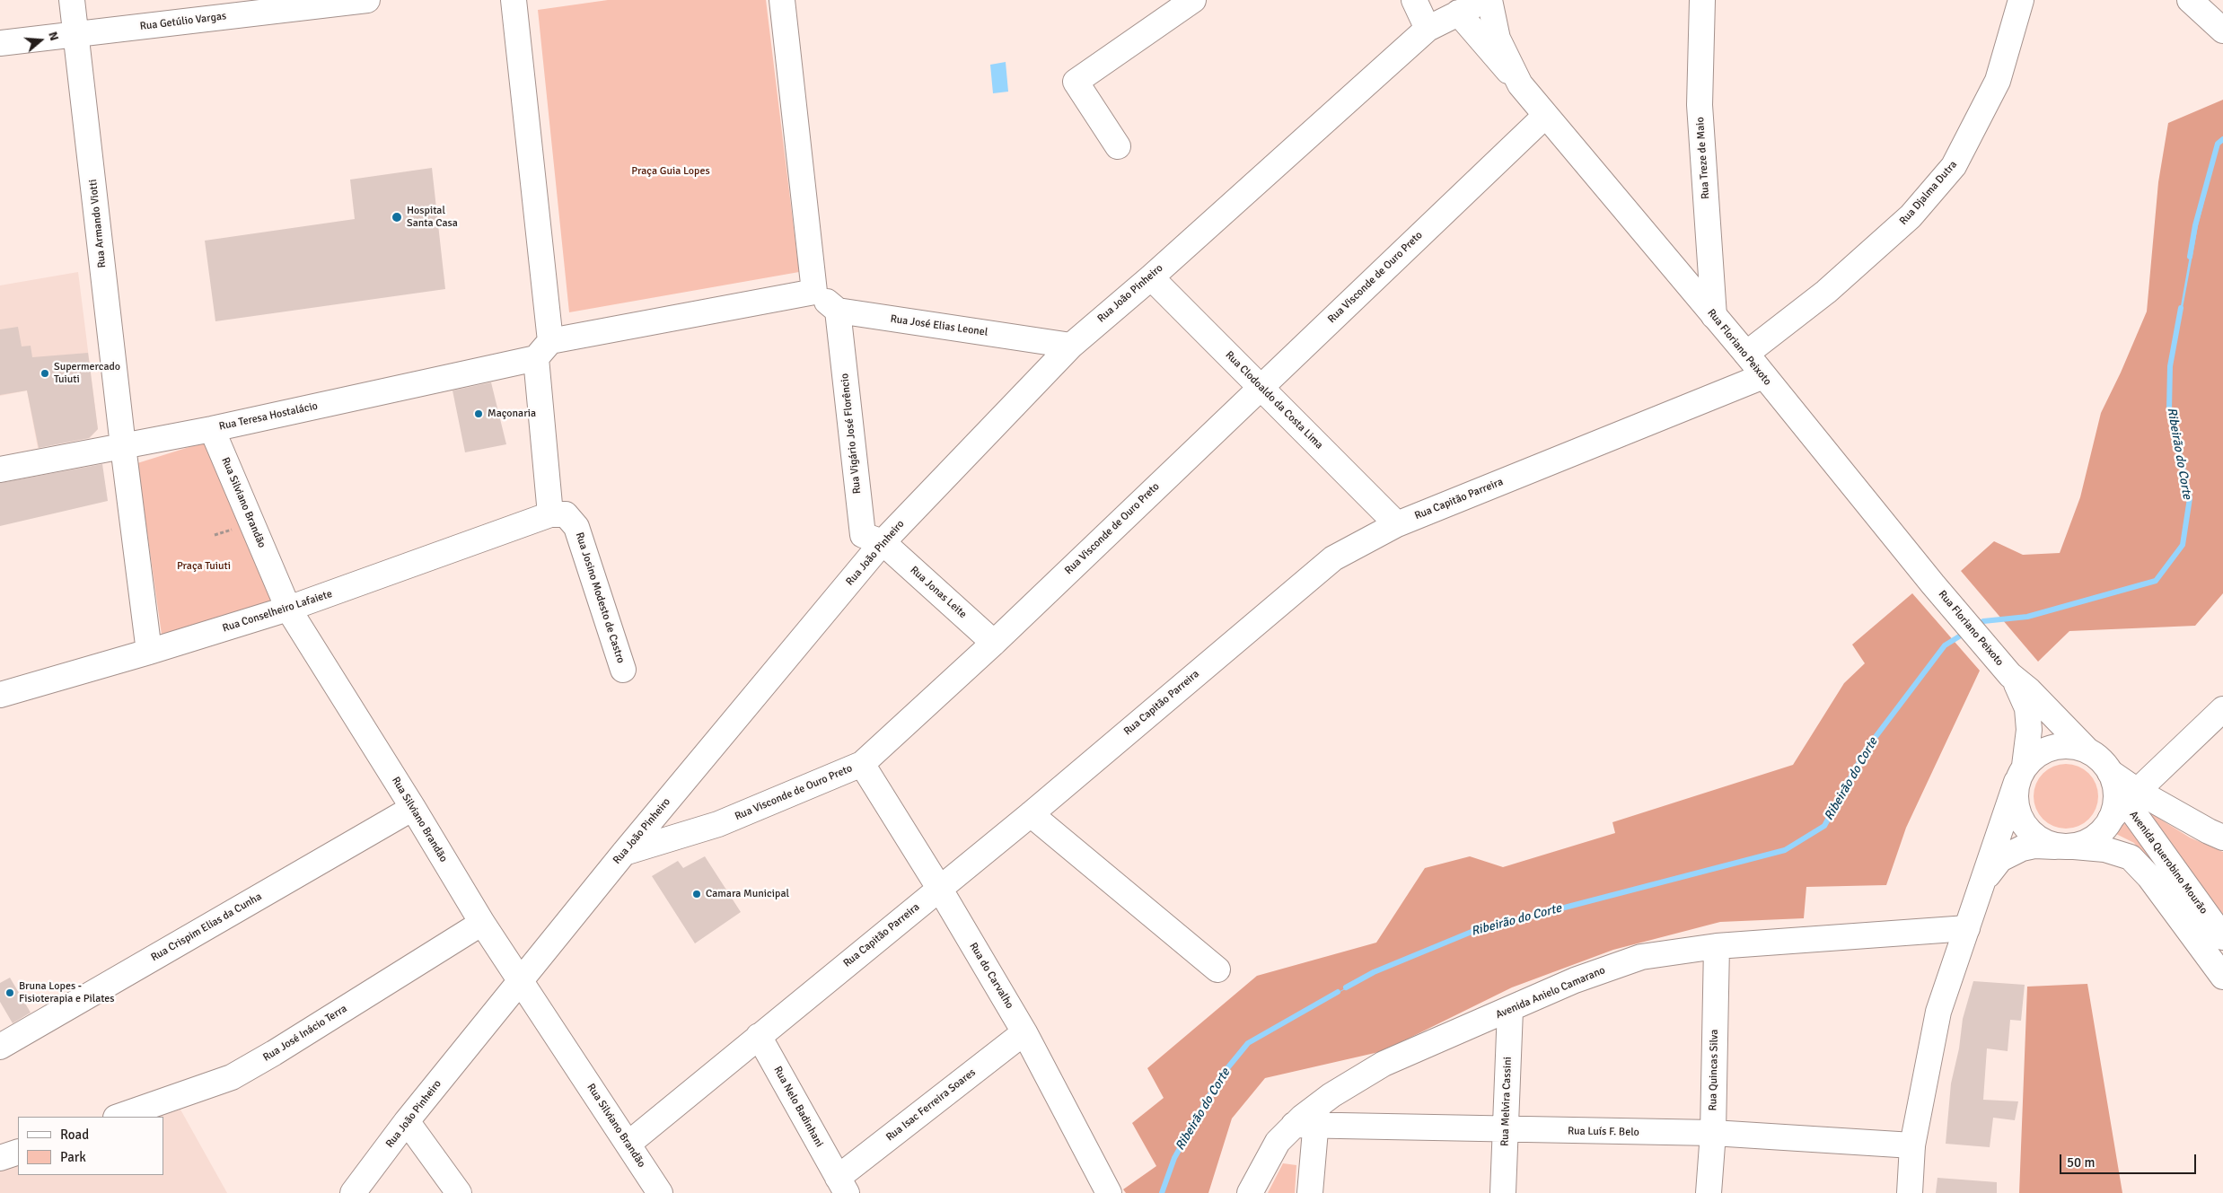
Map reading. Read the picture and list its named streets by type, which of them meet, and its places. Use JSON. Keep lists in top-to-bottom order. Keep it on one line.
{"streets":{"street":["Rua Getúlio Vargas","Rua Treze de Maio","Rua Djalma Dutra","Rua Armando Viotti","Rua Visconde de Ouro Preto","Rua João Pinheiro","Rua José Elias Leonel","Rua Floriano Peixoto","Rua Clodoaldo da Costa Lima","Rua Teresa Hostalácio","Rua Vigário José Florêncio","Rua Capitão Parreira","Rua Silviano Brandão","Rua Jonas Leite","Rua Josino Modesto de Castro","Rua Conselheiro Lafaiete","Avenida Querobino Mourão","Rua Crispim Elias da Cunha","Rua do Carvalho","Avenida Anielo Camarano","Rua José Inácio Terra","Rua Quincas Silva","Rua Melvira Cassini","Rua Isac Ferreira Soares","Rua Nelo Badinhani","Rua Luís F. Belo"]},"crossings":[["Rua Getúlio Vargas","Rua Armando Viotti"],["Rua Treze de Maio","Rua Floriano Peixoto"],["Rua Djalma Dutra","Rua Floriano Peixoto"],["Rua Armando Viotti","Rua Teresa Hostalácio"],["Rua Visconde de Ouro Preto","Rua João Pinheiro"],["Rua Visconde de Ouro Preto","Rua Floriano Peixoto"],["Rua Visconde de Ouro Preto","Rua Clodoaldo da Costa Lima"],["Rua Visconde de Ouro Preto","Rua Jonas Leite"],["Rua Visconde de Ouro Preto","Rua do Carvalho"],["Rua João Pinheiro","Rua José Elias Leonel"],["Rua João Pinheiro","Rua Floriano Peixoto"],["Rua João Pinheiro","Rua Clodoaldo da Costa Lima"],["Rua João Pinheiro","Rua Vigário José Florêncio"],["Rua João Pinheiro","Rua Silviano Brandão"],["Rua João Pinheiro","Rua Jonas Leite"],["Rua José Elias Leonel","Rua Vigário José Florêncio"],["Rua Floriano Peixoto","Rua Capitão Parreira"],["Rua Floriano Peixoto","Avenida Querobino Mourão"],["Rua Clodoaldo da Costa Lima","Rua Capitão Parreira"],["Rua Teresa Hostalácio","Rua Silviano Brandão"],["Rua Vigário José Florêncio","Rua Jonas Leite"],["Rua Capitão Parreira","Rua Silviano Brandão"],["Rua Capitão Parreira","Rua do Carvalho"],["Rua Capitão Parreira","Rua Nelo Badinhani"],["Rua Silviano Brandão","Rua Conselheiro Lafaiete"],["Rua Silviano Brandão","Rua Crispim Elias da Cunha"],["Rua Silviano Brandão","Rua José Inácio Terra"],["Rua Josino Modesto de Castro","Rua Conselheiro Lafaiete"],["Rua do Carvalho","Rua Isac Ferreira Soares"],["Avenida Anielo Camarano","Rua Quincas Silva"],["Avenida Anielo Camarano","Rua Melvira Cassini"],["Avenida Anielo Camarano","Rua Luís F. Belo"],["Rua Quincas Silva","Rua Luís F. Belo"],["Rua Melvira Cassini","Rua Luís F. Belo"],["Rua Isac Ferreira Soares","Rua Nelo Badinhani"]],"water":["Ribeirão do Corte"],"parks":["Praça Guia Lopes","Praça Tuiuti"],"places":["Hospital Santa Casa","Supermercado Tuiuti","Maçonaria","Camara Municipal","Bruna Lopes - Fisioterapia e Pilates"],"legend":["Road","Park"],"scale_bar":"50 m","north":"right"}
